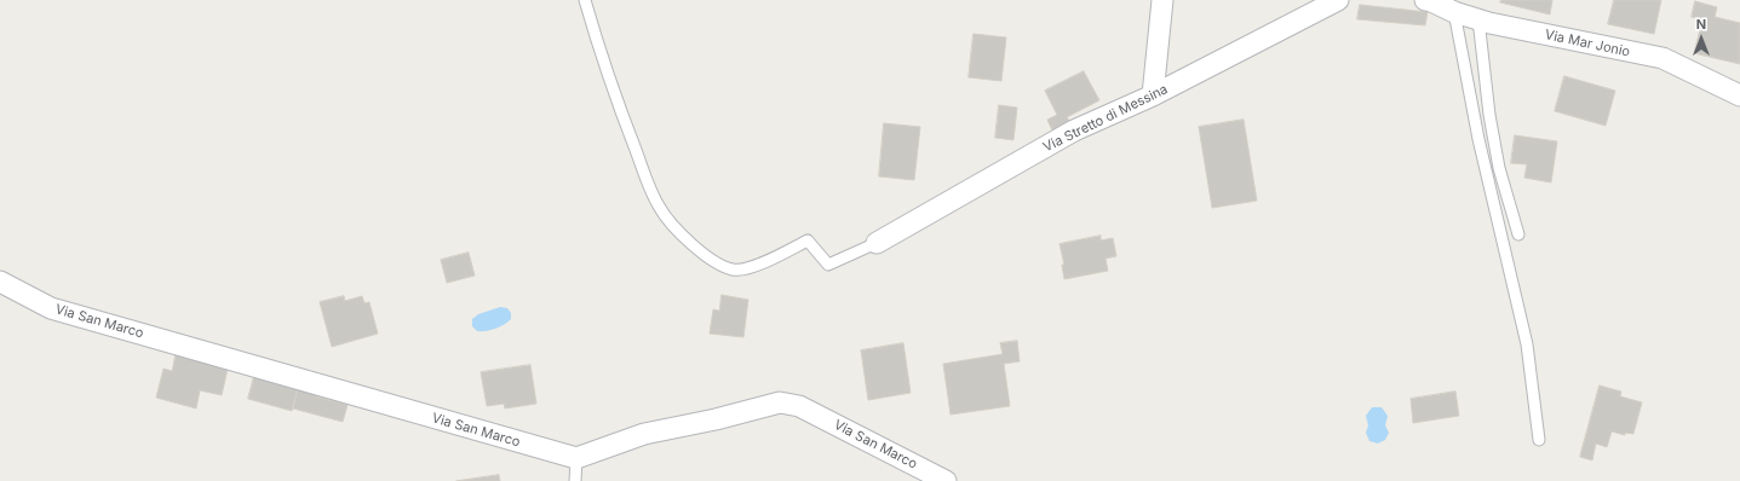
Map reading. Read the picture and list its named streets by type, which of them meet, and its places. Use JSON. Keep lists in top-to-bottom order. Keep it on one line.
{"streets":{"street":["Via Mar Jonio","Via Stretto di Messina","Via San Marco"]},"north":"top"}
